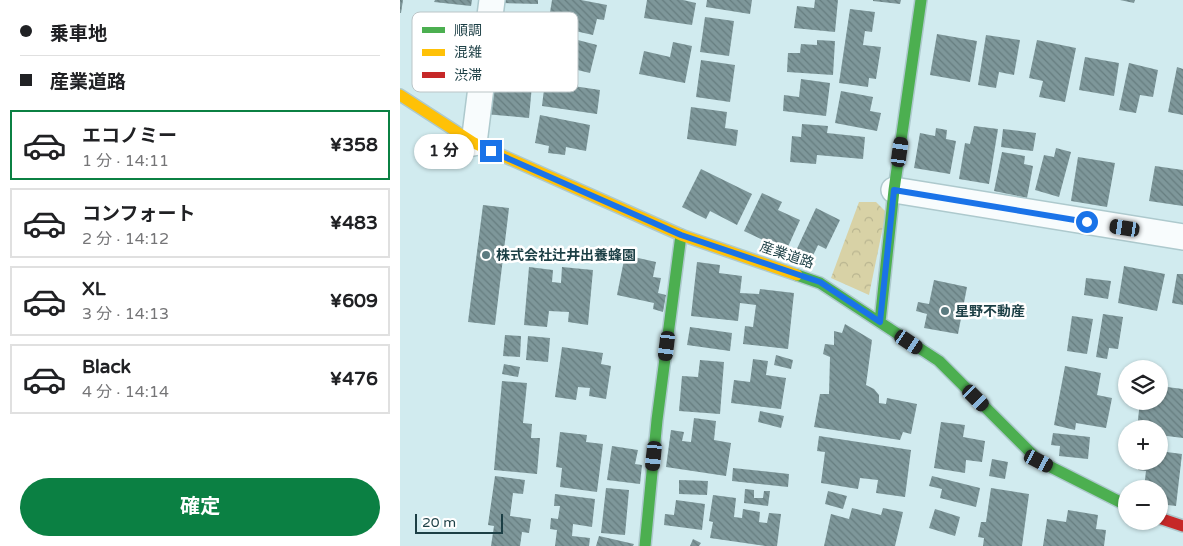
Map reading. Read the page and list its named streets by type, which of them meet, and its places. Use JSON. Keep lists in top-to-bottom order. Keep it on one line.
{"streets":{"street":["産業道路"]},"places":["株式会社辻井出養蜂園","星野不動産"],"legend":["順調","混雑","渋滞"],"scale_bar":"20 m","page":{"banner":["乗車地","産業道路"],"list":[{"name":"エコノミー","note":"1 分 · 14:11","value":"¥358"},{"name":"コンフォート","note":"2 分 · 14:12","value":"¥483"},{"name":"XL","note":"3 分 · 14:13","value":"¥609"},{"name":"Black","note":"4 分 · 14:14","value":"¥476"}],"bubble":"1 分","map_buttons":["+","−"],"buttons":"確定","scale":"20 m"}}
